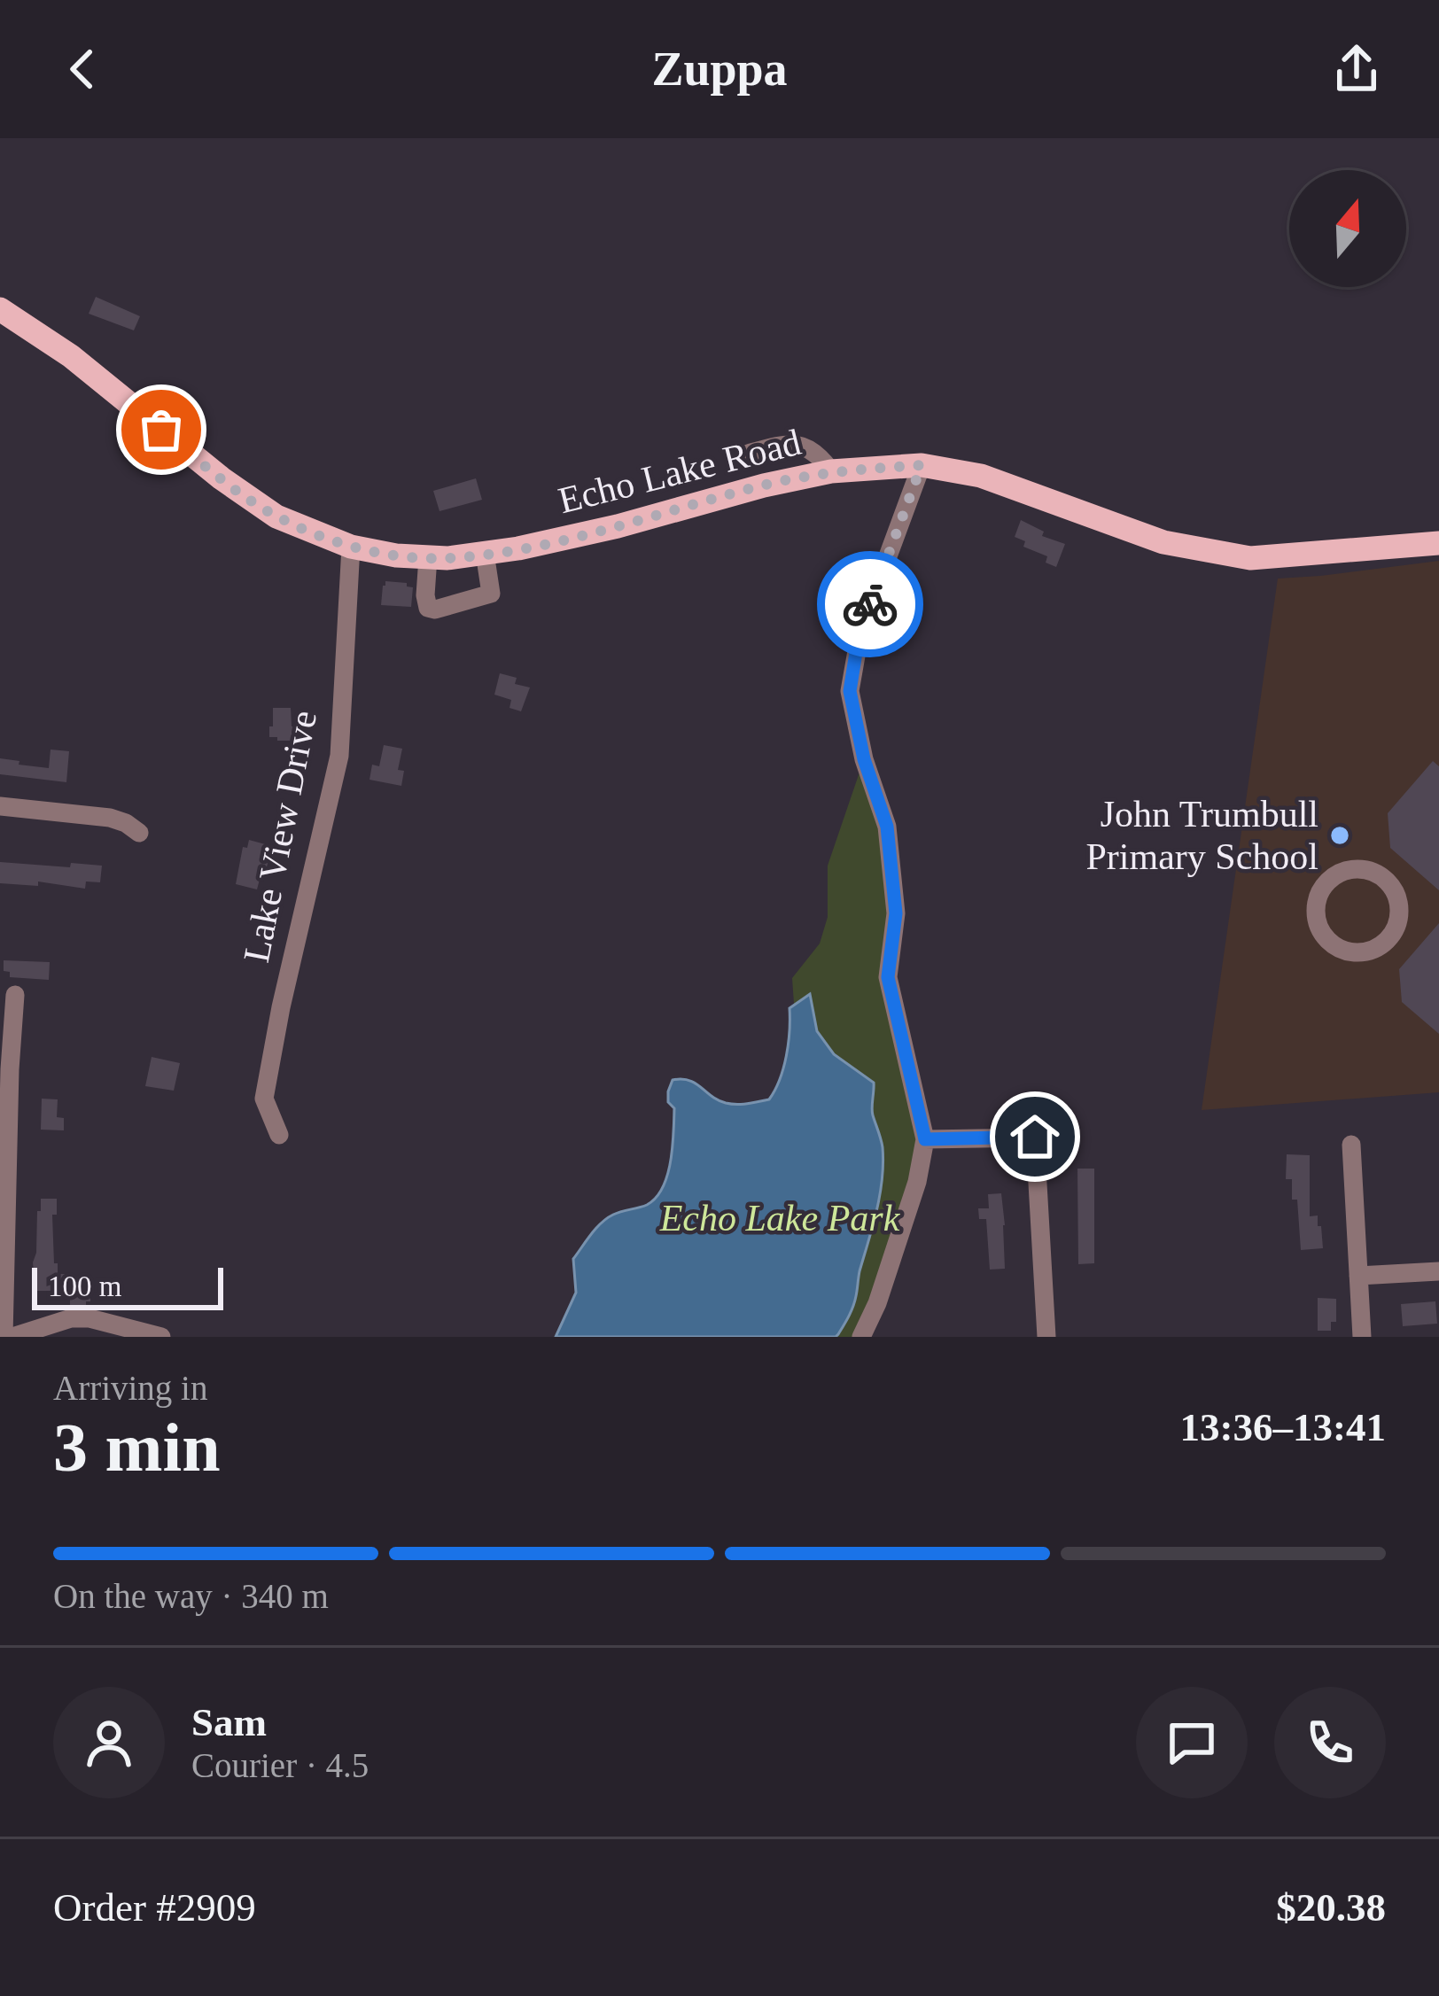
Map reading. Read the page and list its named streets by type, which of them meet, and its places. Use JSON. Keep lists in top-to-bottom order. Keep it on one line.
{"streets":{"main road":["Echo Lake Road"],"street":["Lake View Drive"]},"crossings":[["Echo Lake Road","Lake View Drive"]],"parks":["Echo Lake Park"],"places":["John Trumbull Primary School"],"scale_bar":"100 m","north":"top","page":{"header":"Zuppa","scale":"100 m","heading":["3 min","Arriving in","13:36–13:41"],"panel":["Sam","Courier · 4.5","Order #2909","$20.38"],"bar":"On the way · 340 m"}}
